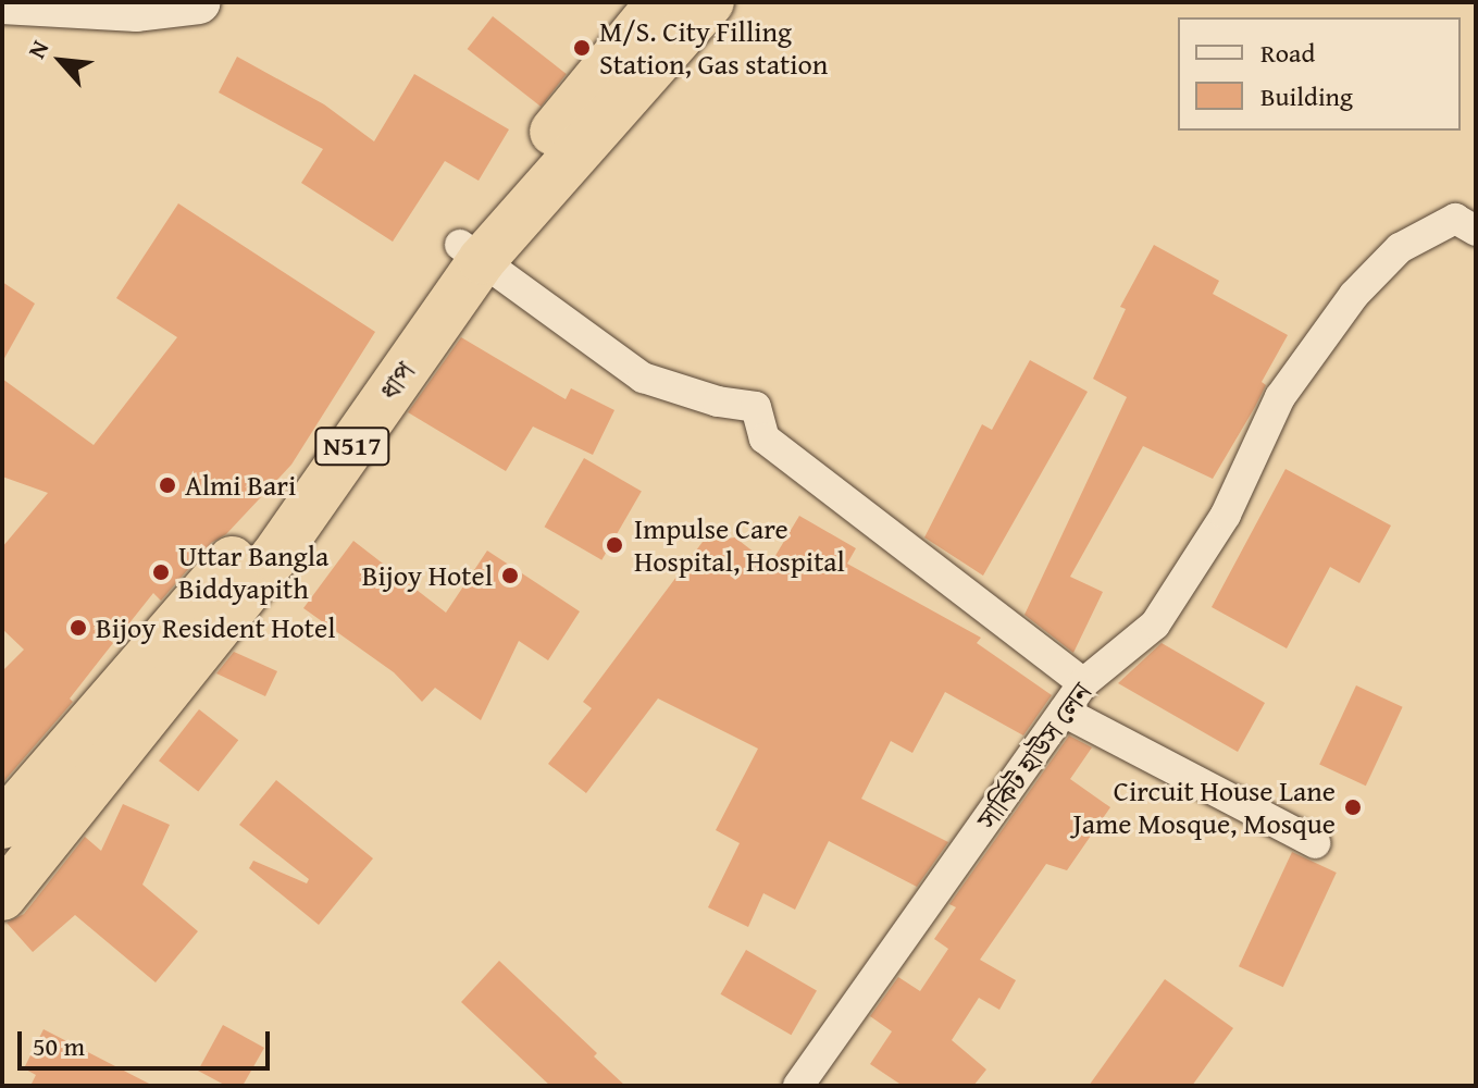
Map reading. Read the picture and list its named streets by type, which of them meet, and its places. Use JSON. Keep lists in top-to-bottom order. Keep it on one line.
{"streets":{"highway":["ধাপ","N517"],"street":["সার্কিট হাউস লেন"]},"places":["M/S. City Filling Station, Gas station","Almi Bari","Impulse Care Hospital, Hospital","Uttar Bangla Biddyapith","Bijoy Hotel","Bijoy Resident Hotel","Circuit House Lane Jame Mosque, Mosque"],"legend":["Road","Building"],"scale_bar":"50 m","north":"top left"}
